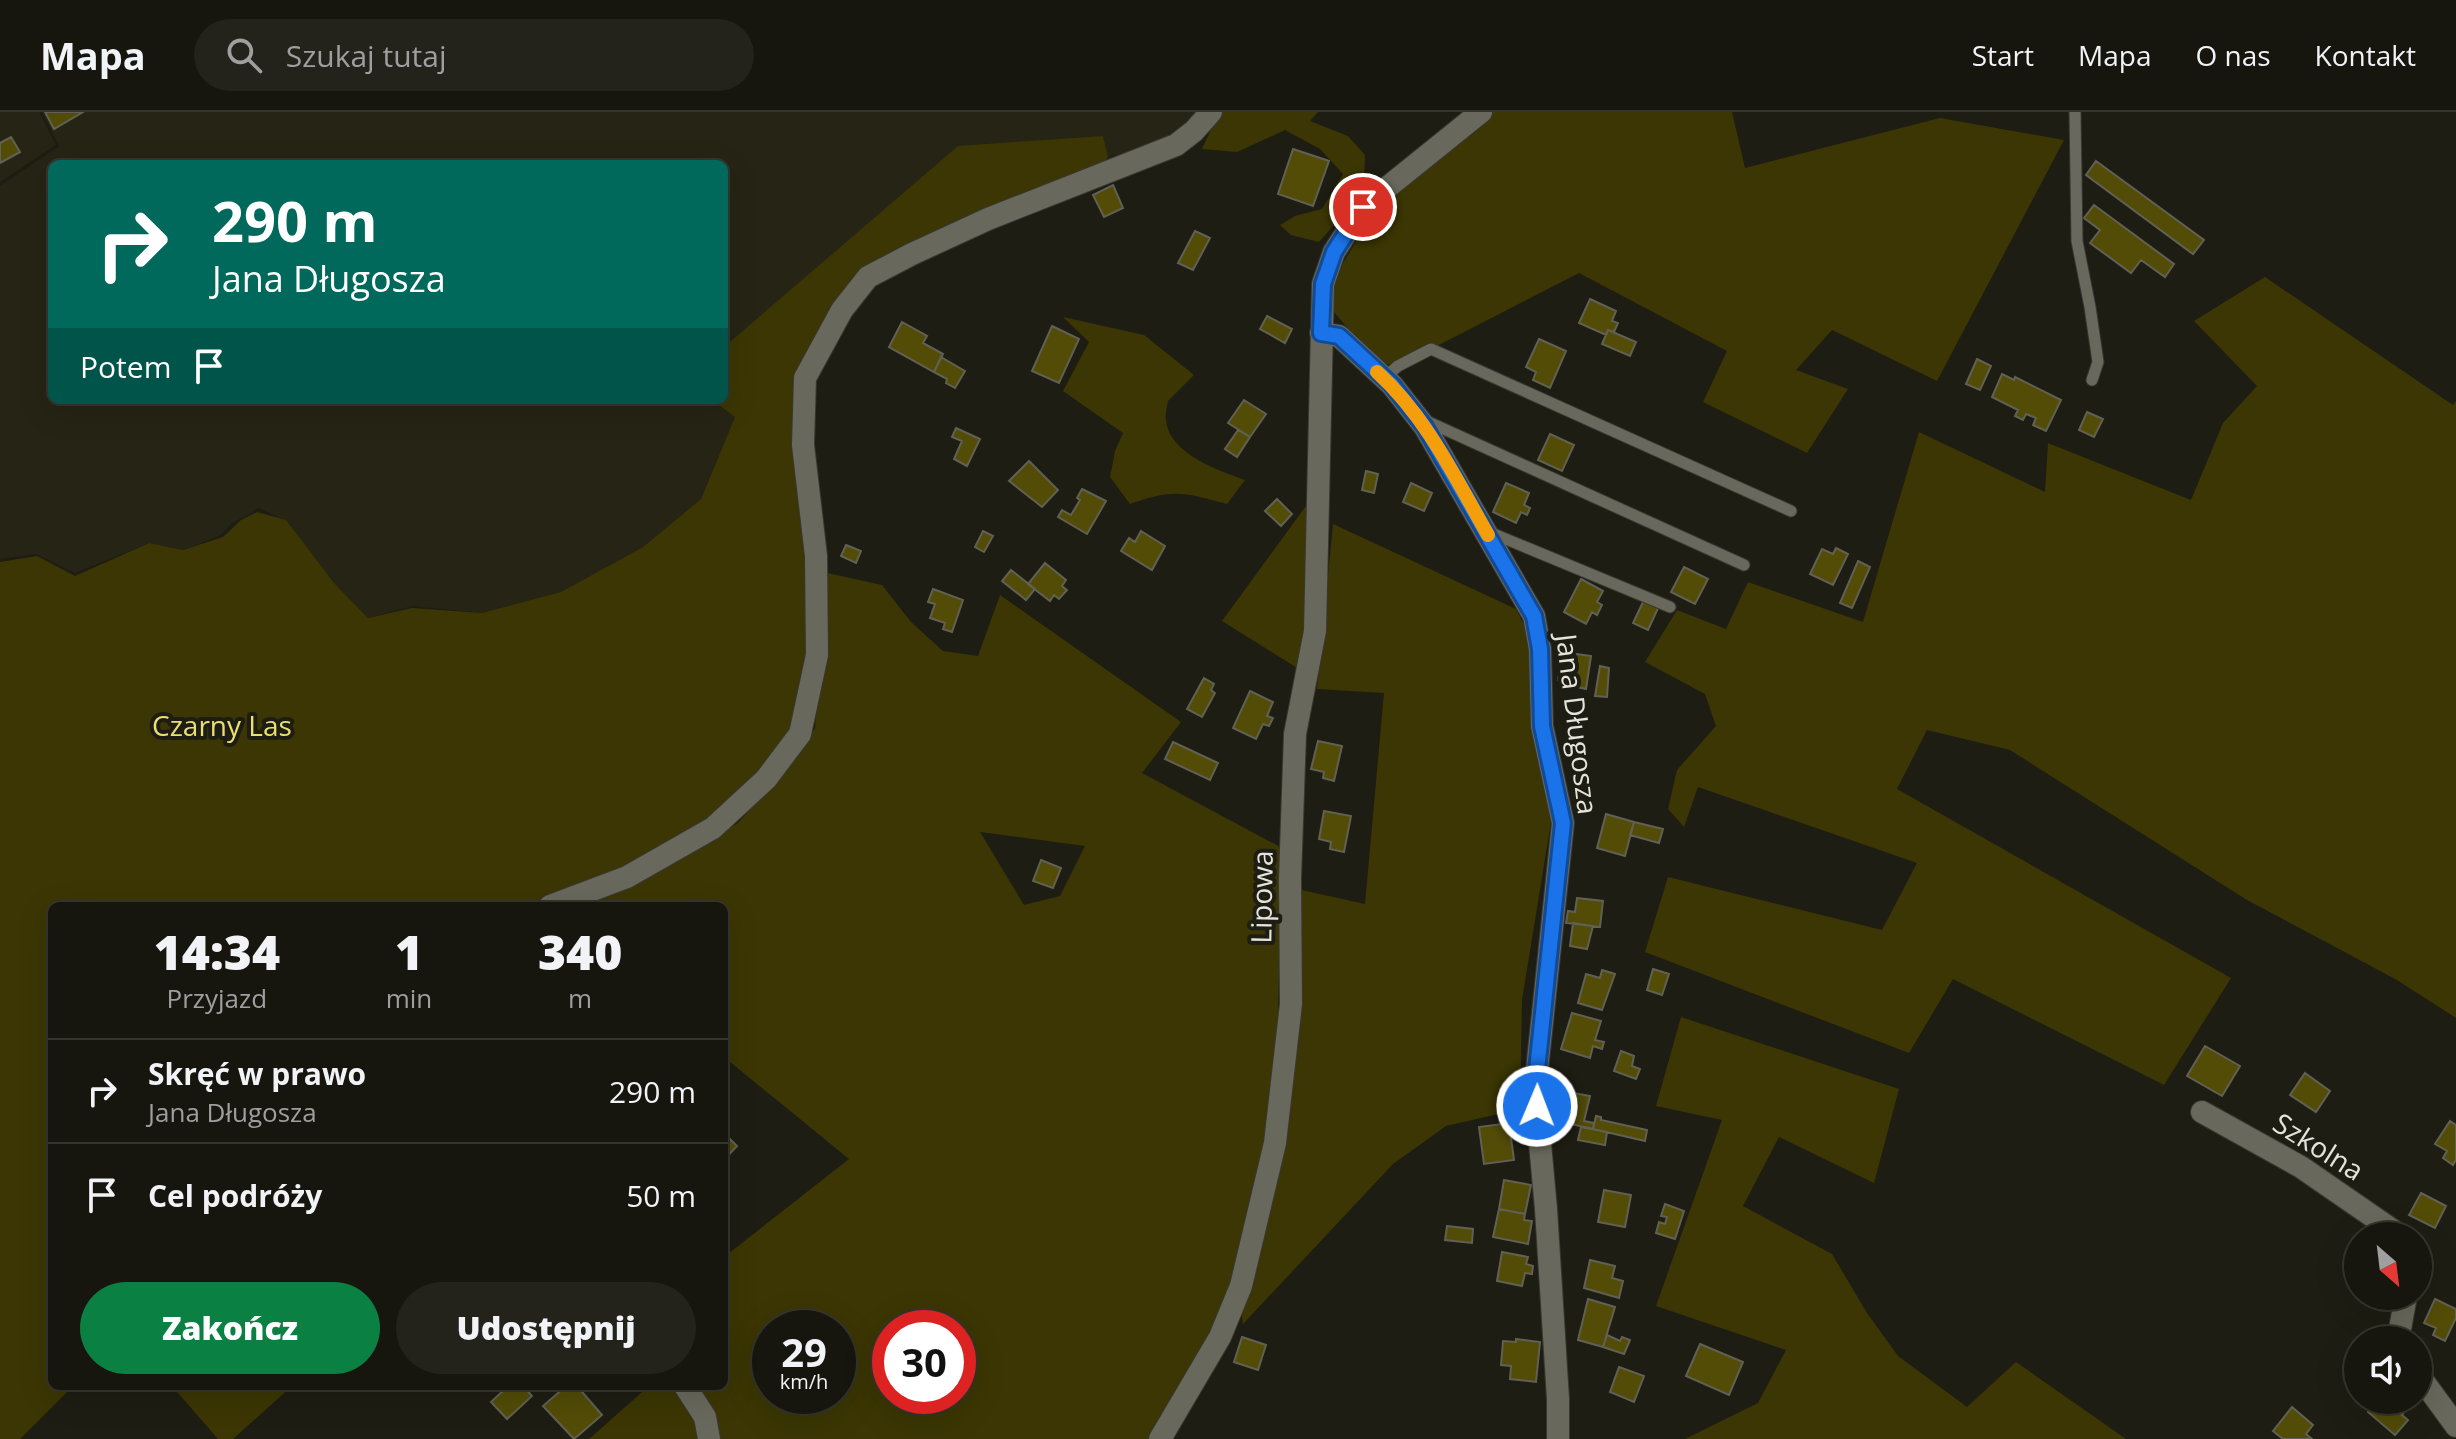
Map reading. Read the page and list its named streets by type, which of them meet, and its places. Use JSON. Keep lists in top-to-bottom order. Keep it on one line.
{"streets":{"street":["Jana Długosza","Lipowa","Szkolna"]},"crossings":[["Jana Długosza","Lipowa"]],"parks":["Czarny Las"],"north":"bottom right","page":{"header":"Mapa","search":"Szukaj tutaj","nav":["Start","Mapa","O nas","Kontakt"],"turn":["290 m","Jana Długosza"],"then":"Potem","eta":["14:34","Przyjazd","1","min","340","m"],"list":[{"name":"Skręć w prawo","note":"Jana Długosza","value":"290 m"},{"name":"Cel podróży","value":"50 m"}],"buttons":["Zakończ","Udostępnij"],"speed":"29 km/h","limit":"30"}}
